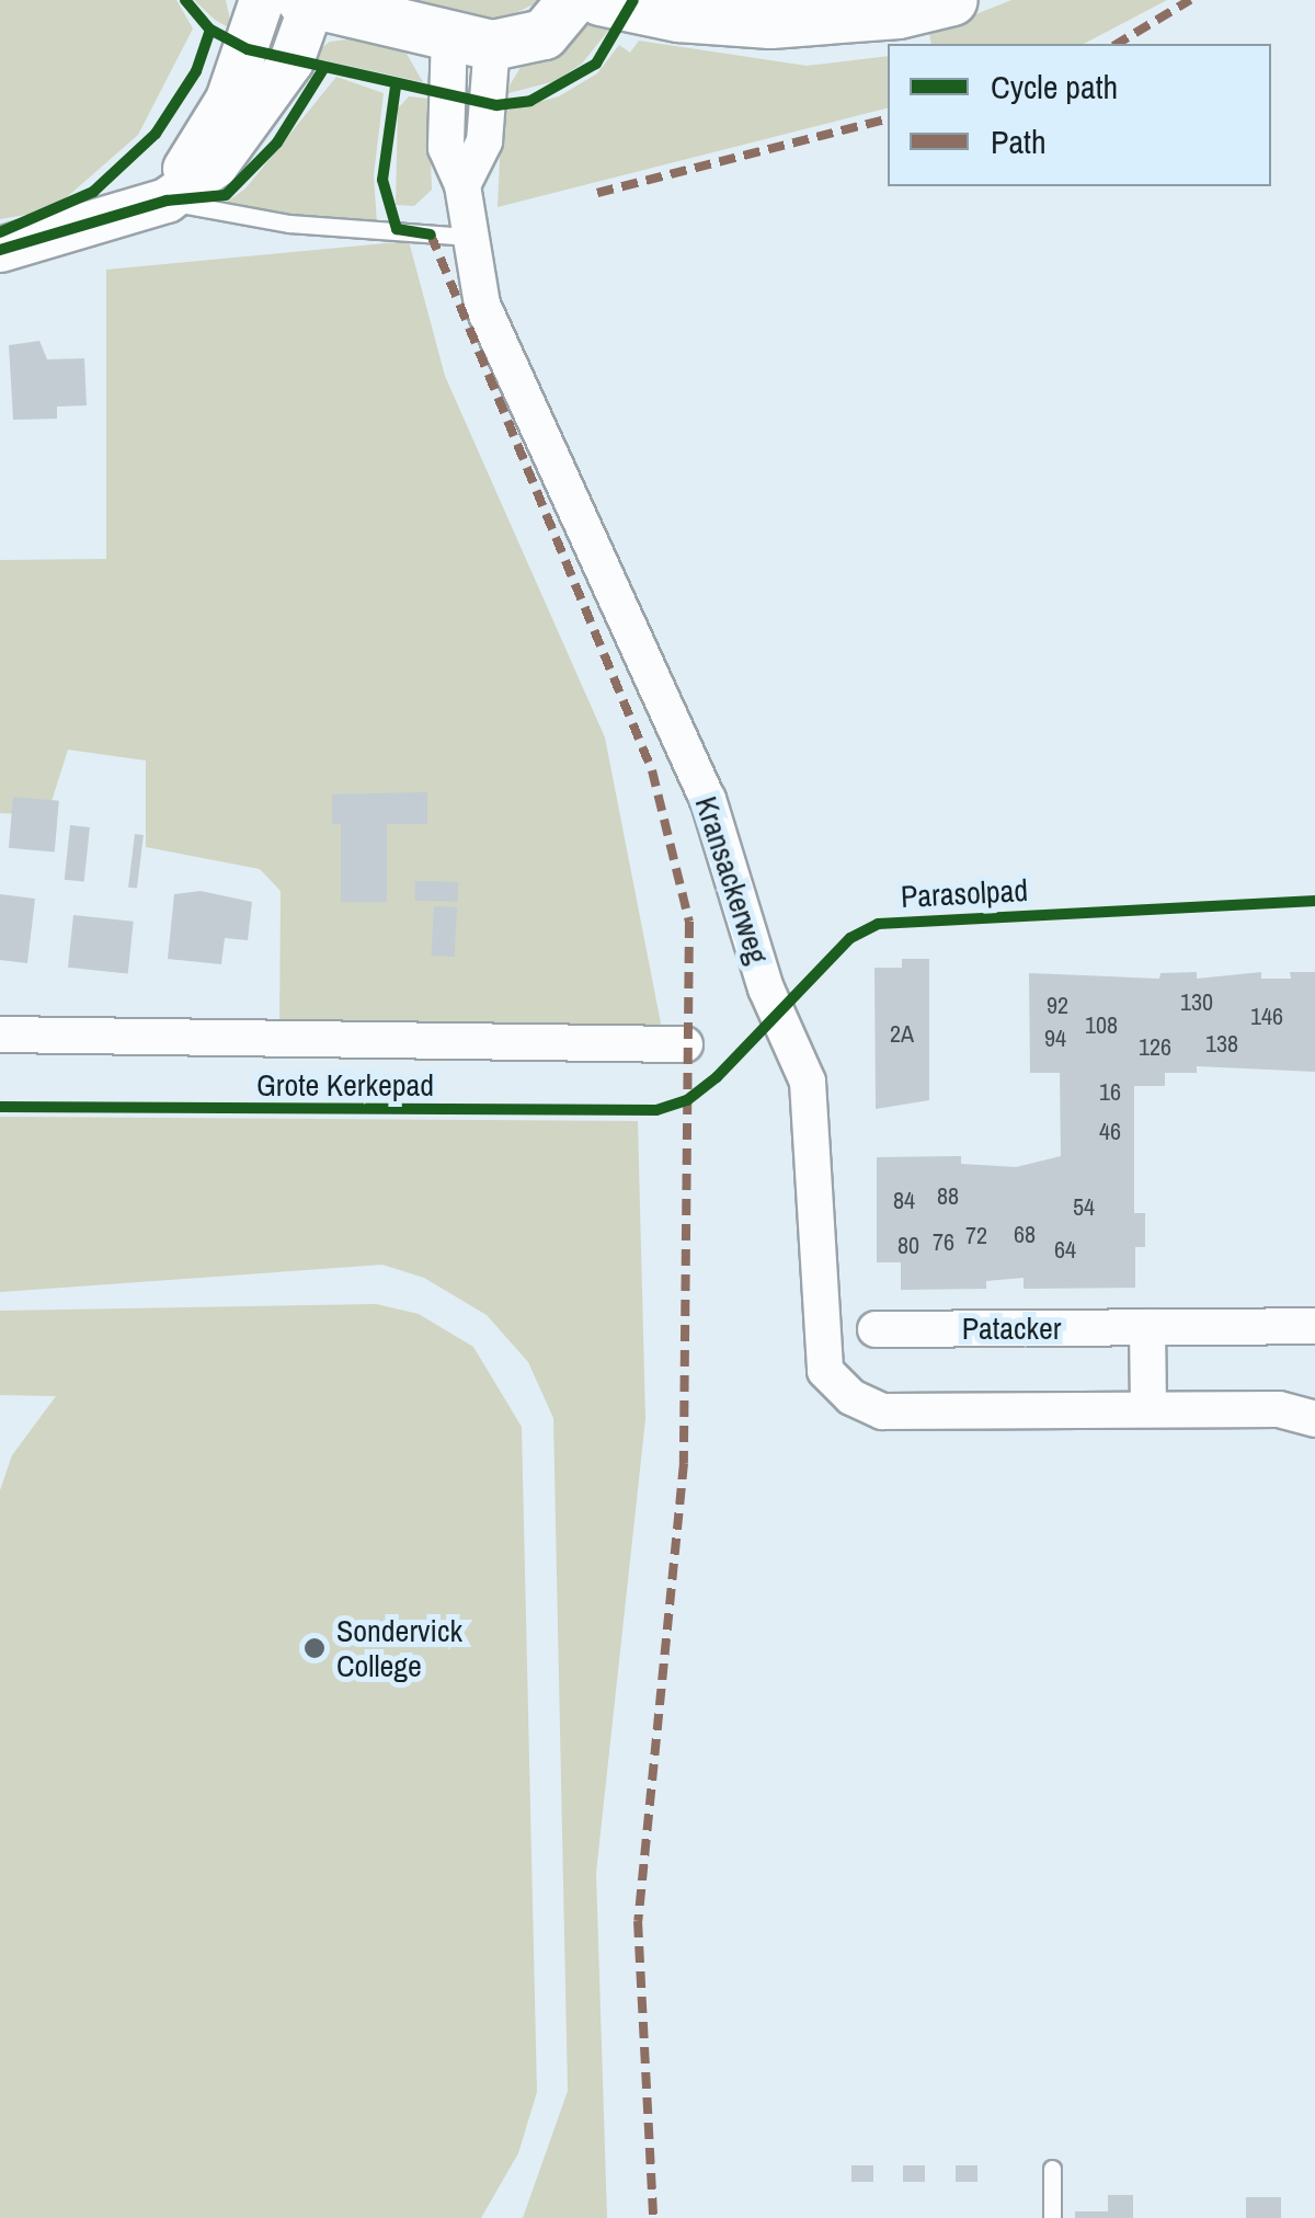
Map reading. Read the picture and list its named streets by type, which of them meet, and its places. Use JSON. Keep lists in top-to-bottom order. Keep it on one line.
{"streets":{"street":["Kransackerweg","Grote Kerkepad","Patacker"],"cycle path":["Parasolpad"]},"places":["Sondervick College"],"house_numbers":["130","92","146","108","2A","94","138","126","16","46","88","84","54","68","72","76","80","64"],"legend":["Cycle path","Path"]}
